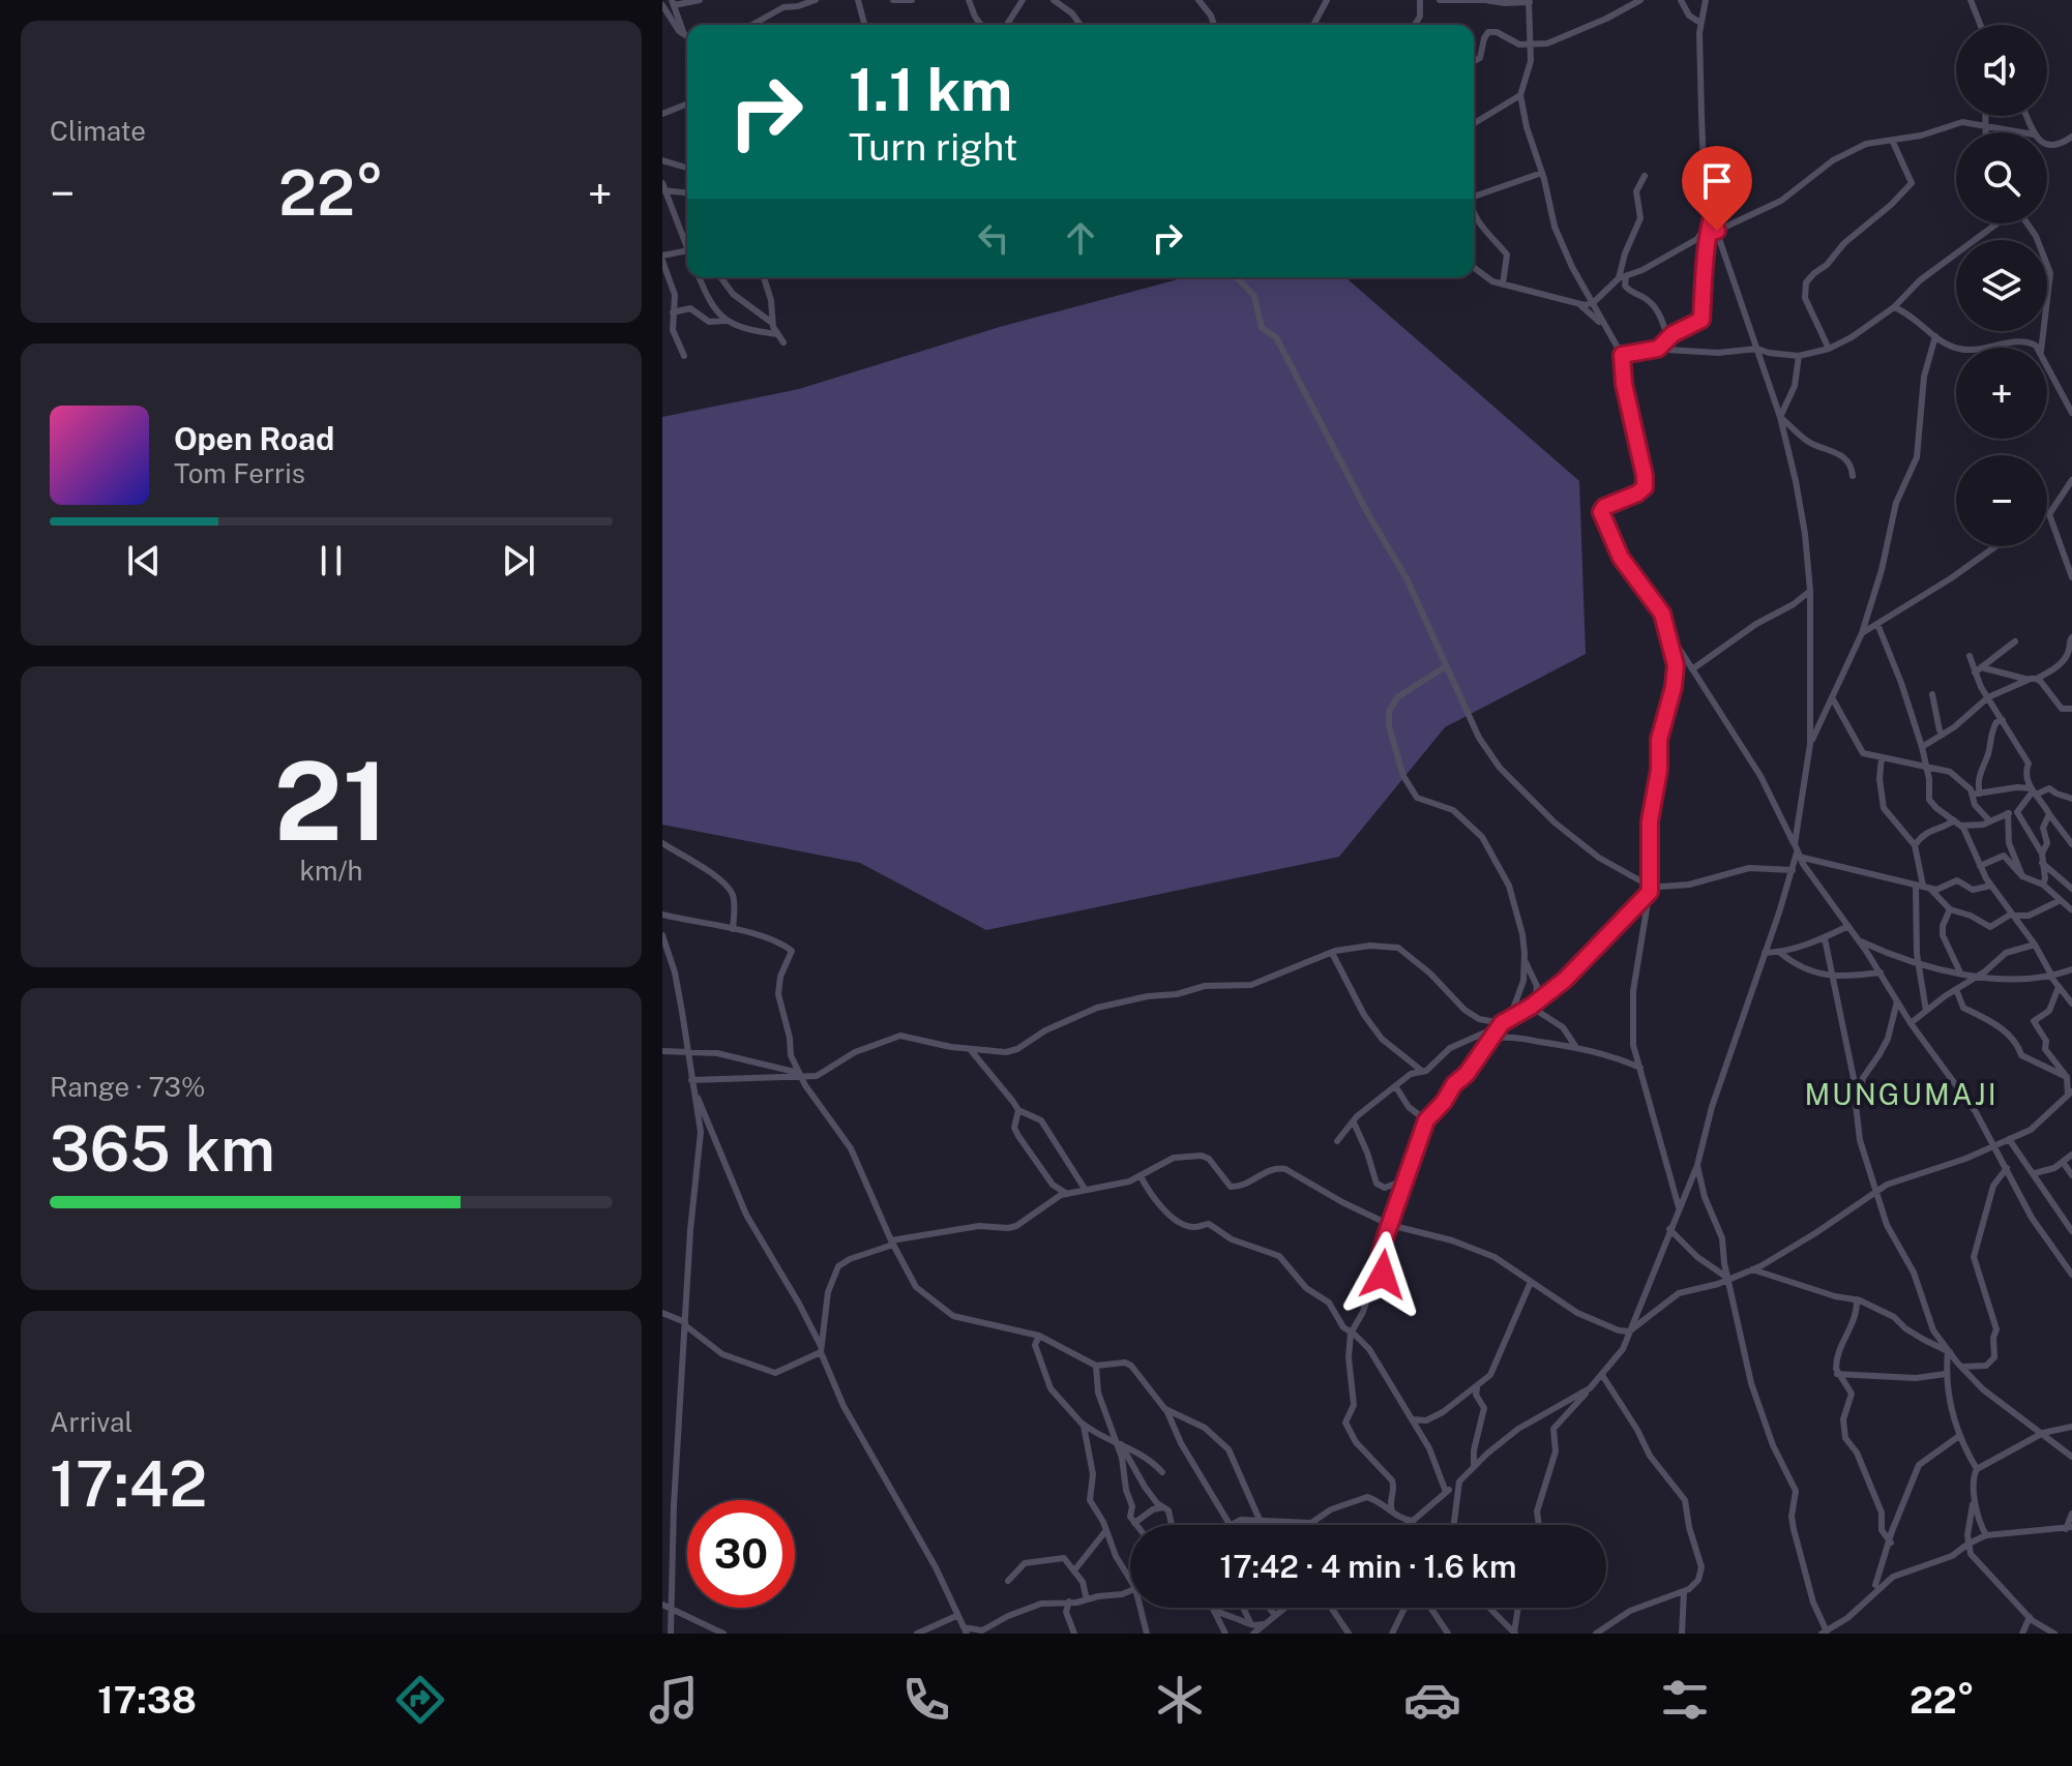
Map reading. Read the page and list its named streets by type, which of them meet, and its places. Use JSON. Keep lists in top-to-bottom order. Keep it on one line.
{"districts":["MUNGUMAJI"],"page":{"tile":["Climate",["21","km/h"],["Range · 73%","365 km"],["Arrival","17:42"]],"map_buttons":["+","−"],"turn":["1.1 km","Turn right"],"heat":["−","22°","+"],"song":["Open Road","Tom Ferris"],"limit":"30","trip":"17:42 · 4 min · 1.6 km","tabs":["17:38","22°"]}}
